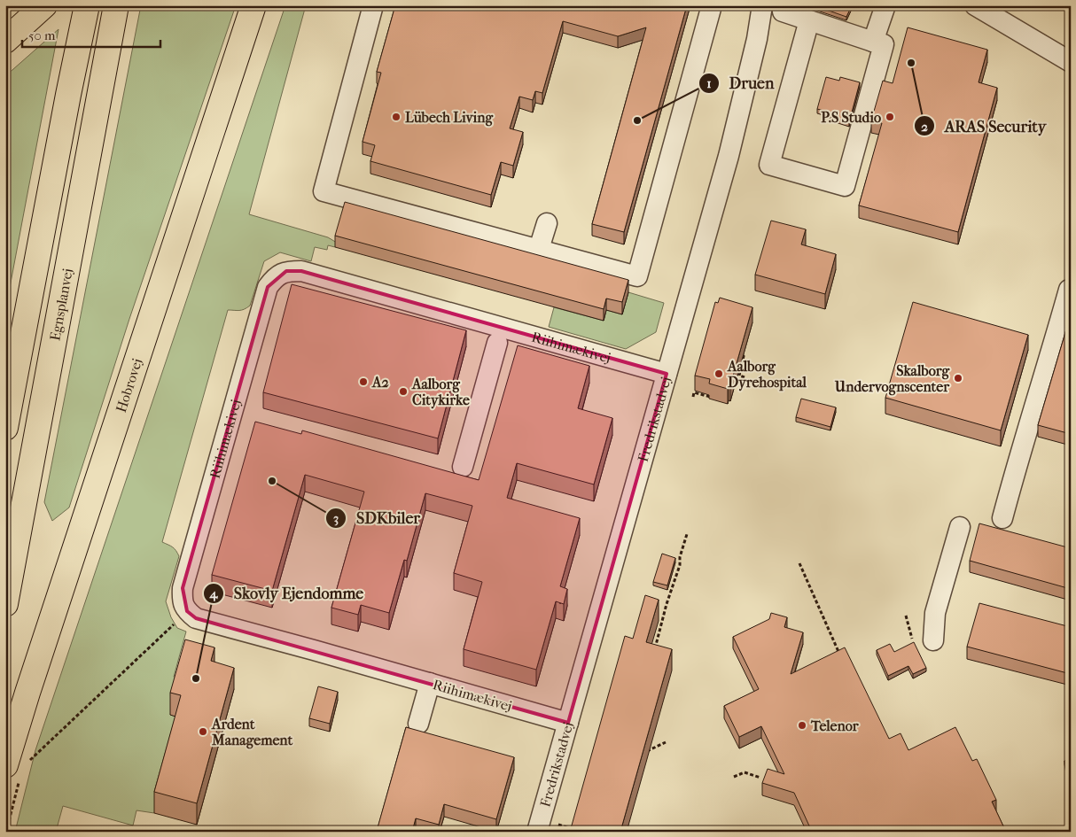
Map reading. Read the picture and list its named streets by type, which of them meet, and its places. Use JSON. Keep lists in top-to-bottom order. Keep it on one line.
{"streets":{"main road":["Egnsplanvej","Hobrovej"],"street":["Riihimækivej","Fredrikstadvej"]},"crossings":[["Riihimækivej","Fredrikstadvej"]],"places":["ARAS Security","Lübech Living","P.S Studio","Druen","Aalborg Dyrehospital","Skalborg Undervognscenter","A2","Aalborg Citykirke","SDKbiler","Skovly Ejendomme","Telenor","Ardent Management"],"scale_bar":"50 m"}
